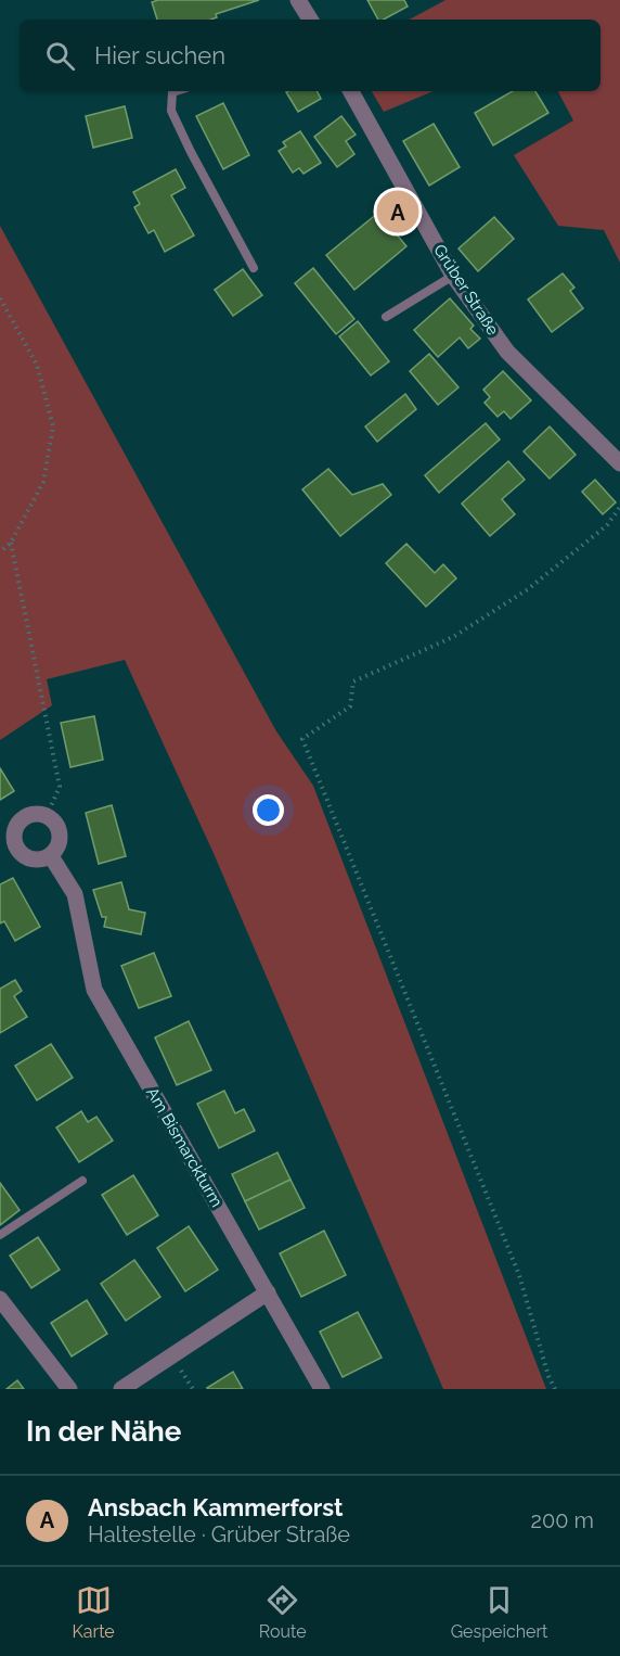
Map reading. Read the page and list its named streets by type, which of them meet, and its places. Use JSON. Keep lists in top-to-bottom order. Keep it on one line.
{"streets":{"street":["Grüber Straße","Am Bismarckturm"]},"page":{"search":"Hier suchen","pins":"A","heading":"In der Nähe","list":[{"mark":"A","name":"Ansbach Kammerforst","note":"Haltestelle · Grüber Straße","value":"200 m"}],"nav":["Karte","Route","Gespeichert"]}}
